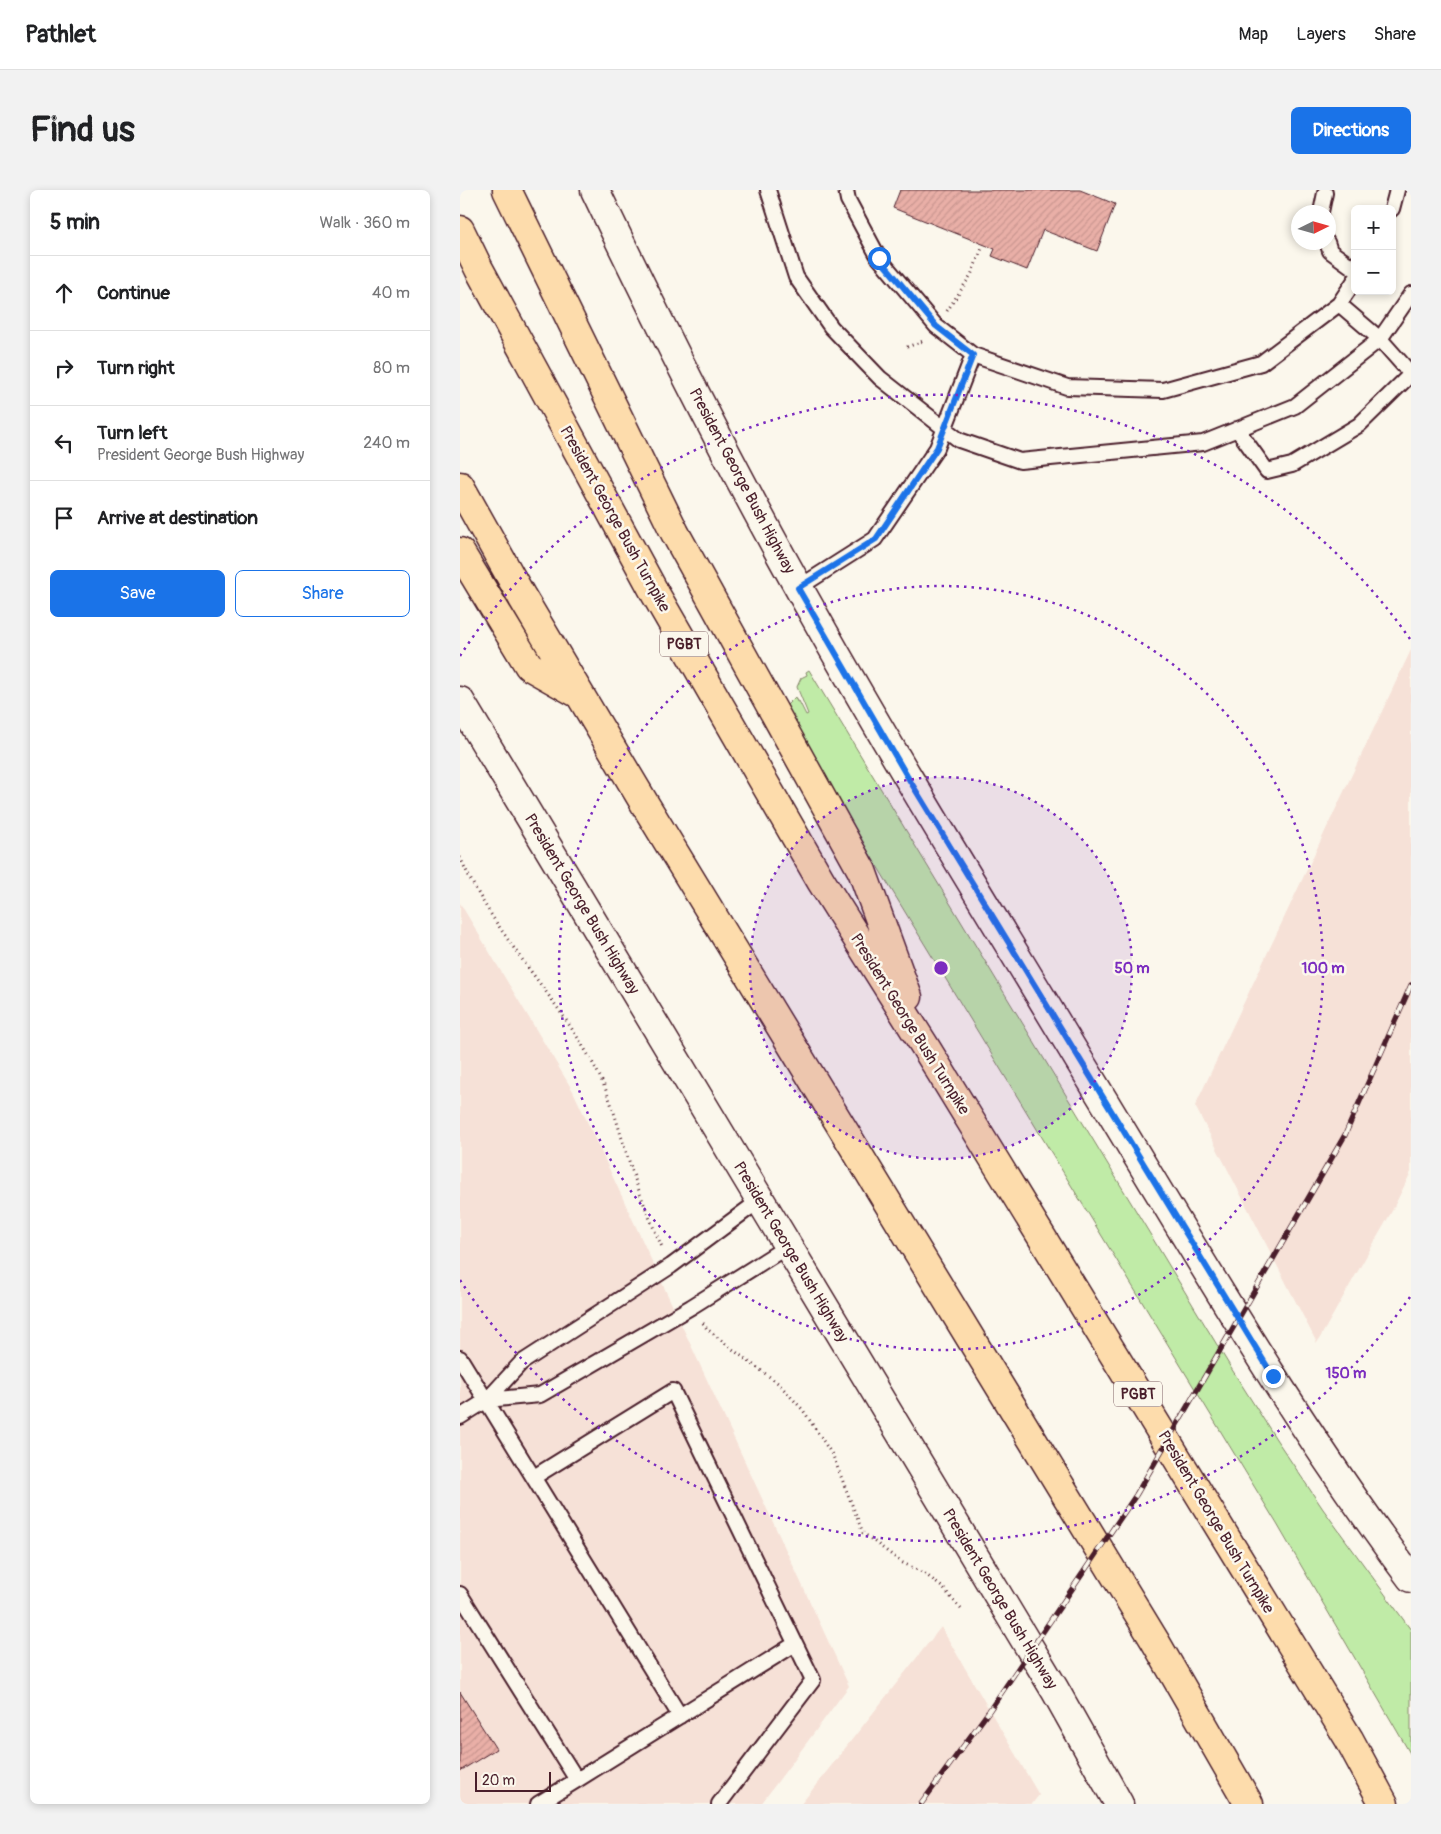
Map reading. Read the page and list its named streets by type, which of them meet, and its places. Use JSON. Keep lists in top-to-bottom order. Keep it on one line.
{"streets":{"highway":["President George Bush Turnpike","PGBT"],"main road":["President George Bush Highway"]},"scale_bar":"20 m","north":"right","page":{"header":"Pathlet","nav":["Map","Layers","Share"],"buttons":["Directions",["Save","Share"]],"title":"Find us","heading":["5 min","Walk · 360 m"],"map_buttons":["+","−"],"list":[["Continue","40 m"],["Turn right","80 m"],["Turn left","President George Bush Highway","240 m"],"Arrive at destination"],"scale":"20 m"},"rings":["50 m","100 m","150 m"]}
